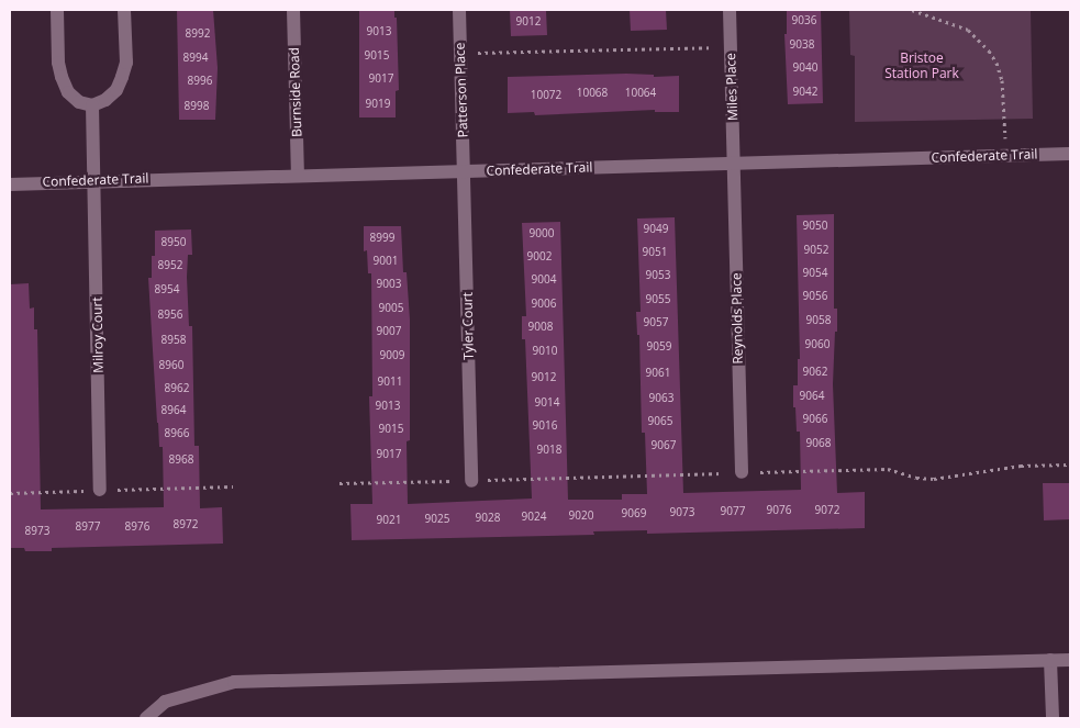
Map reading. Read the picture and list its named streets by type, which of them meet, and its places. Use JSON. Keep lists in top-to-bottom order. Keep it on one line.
{"streets":{"street":["Miles Place","Patterson Place","Burnside Road","Confederate Trail","Reynolds Place","Tyler Court","Milroy Court"]},"crossings":[["Miles Place","Confederate Trail"],["Miles Place","Reynolds Place"],["Patterson Place","Confederate Trail"],["Patterson Place","Tyler Court"],["Burnside Road","Confederate Trail"],["Confederate Trail","Reynolds Place"],["Confederate Trail","Tyler Court"],["Confederate Trail","Milroy Court"]],"parks":["Bristoe Station Park"],"house_numbers":["9036","9012","9013","8992","9038","9015","8994","9040","9017","8996","9042","10068","10064","10072","9019","8998","9050","9049","9000","8999","8950","9052","9051","9002","9001","8952","9054","9053","9004","9003","8954","9056","9055","9006","9005","8956","9058","9057","9008","9007","8958","9060","9059","9010","9009","8960","9062","9061","9012","9011","8962","9064","9063","9014","9013","8964","9066","9065","9016","9015","8966","9068","9067","9018","9017","8968","9076","9072","9077","9073","9069","9020","9024","9028","9025","9021","8972","8977","8976","8973"]}
